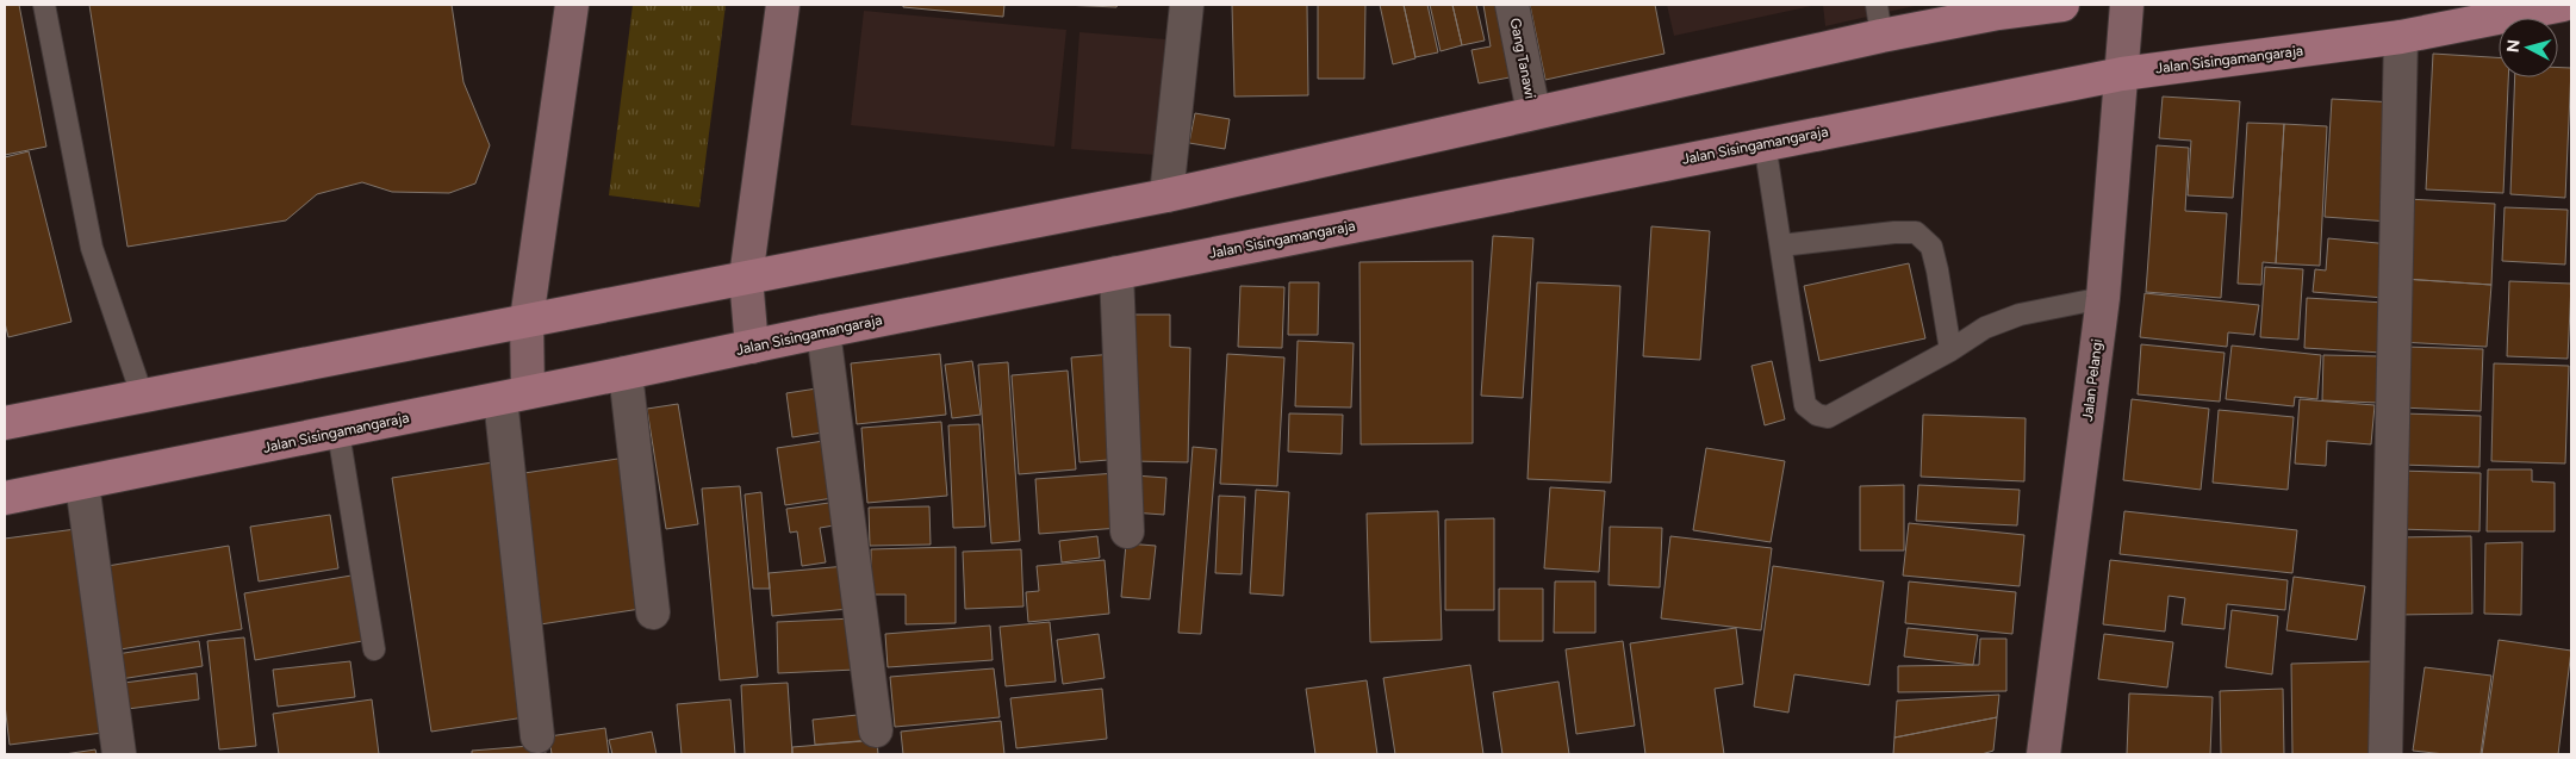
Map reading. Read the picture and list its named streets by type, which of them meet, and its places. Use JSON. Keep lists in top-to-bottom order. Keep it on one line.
{"streets":{"main road":["Jalan Sisingamangaraja","Jalan Pelangi"],"street":["Gang Tanawi"]},"crossings":[["Jalan Sisingamangaraja","Jalan Pelangi"]],"north":"left"}
